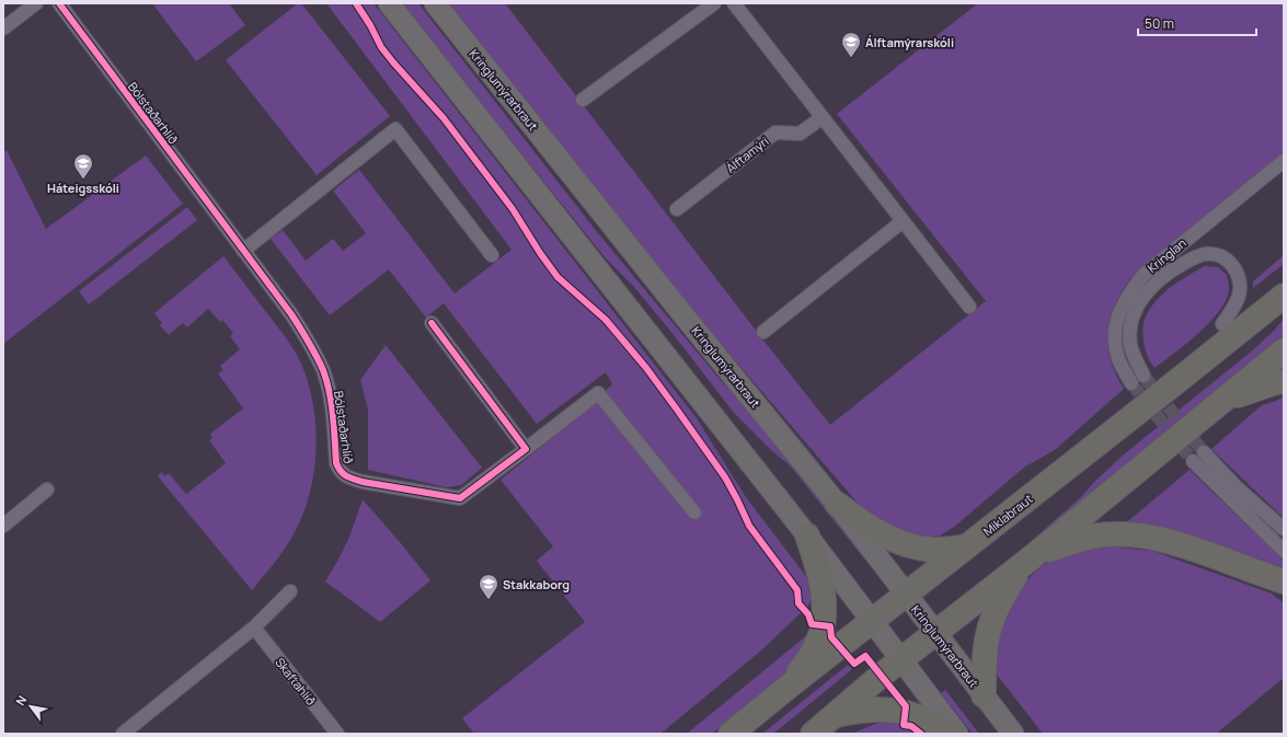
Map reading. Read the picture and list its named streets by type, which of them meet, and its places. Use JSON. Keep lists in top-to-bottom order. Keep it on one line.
{"streets":{"highway":["Miklabraut"],"main road":["Kringlumýrarbraut"],"street":["Bólstaðarhlíð","Álftamýri","Kringlan","Skaftahlíð"]},"crossings":[["Kringlumýrarbraut","Miklabraut"]],"places":{"school or university":["Álftamýrarskóli","Háteigsskóli","Stakkaborg"]},"scale_bar":"50 m","north":"top left"}
